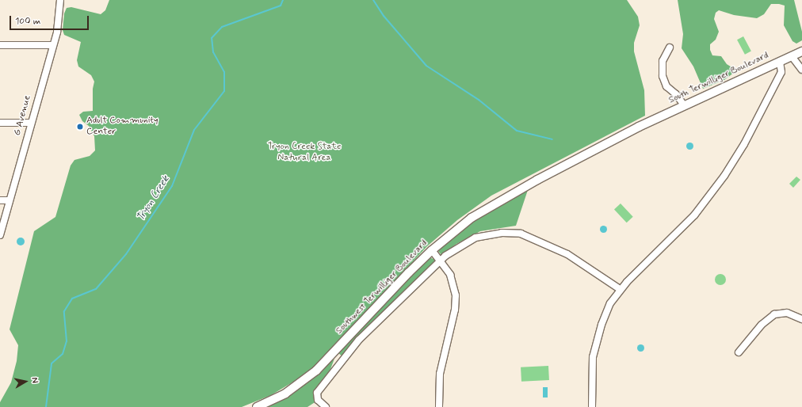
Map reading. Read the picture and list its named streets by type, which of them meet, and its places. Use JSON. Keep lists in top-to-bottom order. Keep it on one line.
{"streets":{"main road":["South Terwilliger Boulevard","Southwest Terwilliger Boulevard"],"street":["G Avenue"]},"crossings":[["South Terwilliger Boulevard","Southwest Terwilliger Boulevard"]],"water":["Tryon Creek"],"parks":["Tryon Creek State Natural Area"],"places":["Adult Community Center"],"scale_bar":"100 m","north":"right"}
